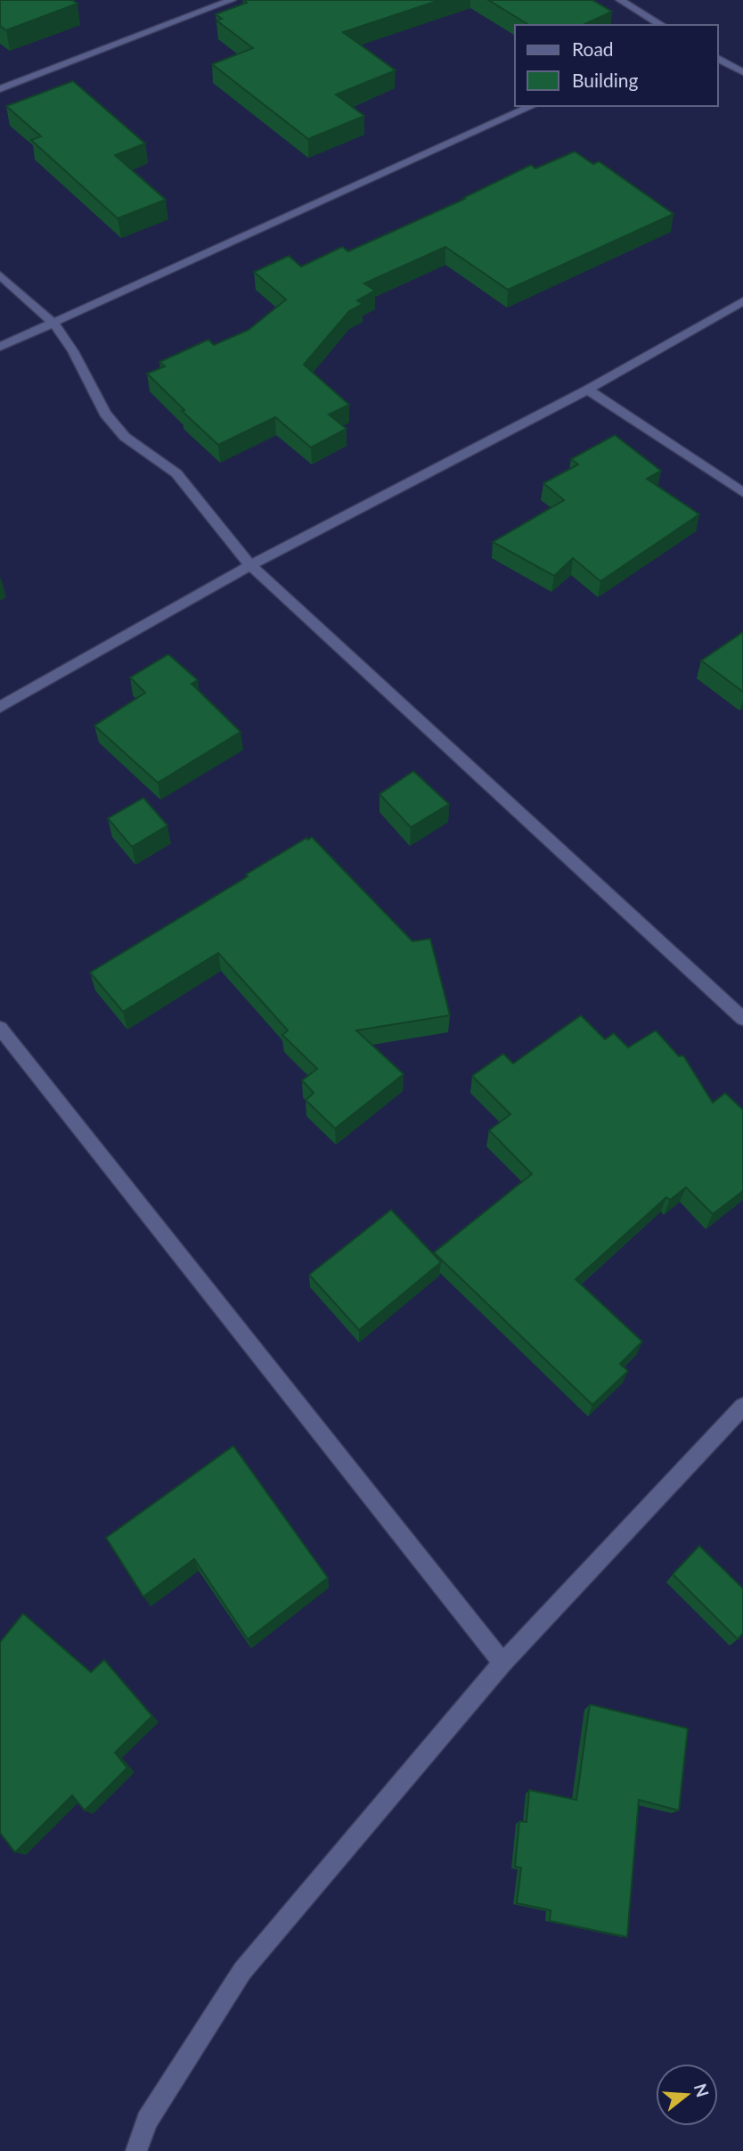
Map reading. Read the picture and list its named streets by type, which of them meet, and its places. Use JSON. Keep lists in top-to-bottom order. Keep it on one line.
{"legend":["Road","Building"],"north":"right"}
